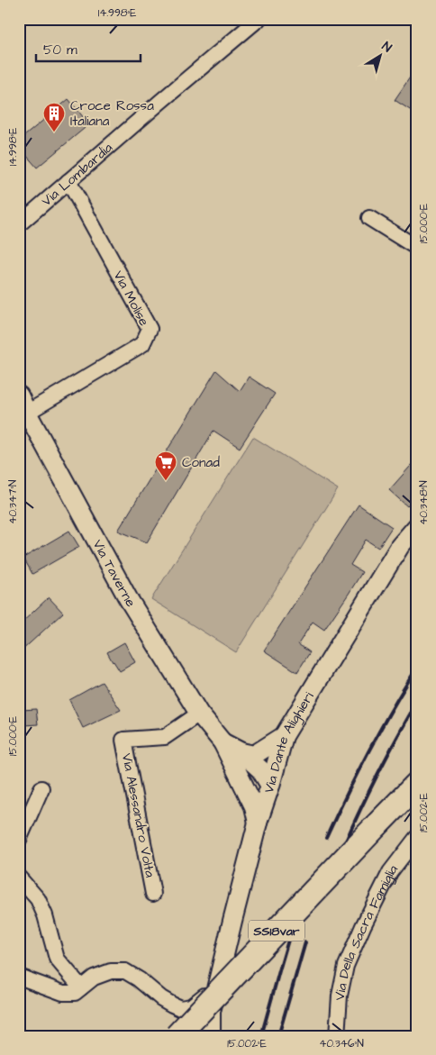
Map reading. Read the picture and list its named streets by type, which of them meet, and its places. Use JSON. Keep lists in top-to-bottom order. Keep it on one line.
{"streets":{"highway":["SS18var"],"street":["Via Lombardia","Via Molise","Via Taverne","Via Dante Alighieri","Via Alessandro Volta","Via Della Sacra Famiglia"]},"crossings":[["Via Lombardia","Via Molise"],["Via Molise","Via Taverne"],["Via Taverne","Via Dante Alighieri"],["Via Taverne","Via Alessandro Volta"]],"places":{"building":["Croce Rossa Italiana"],"supermarket":["Conad"]},"scale_bar":"50 m","north":"top right","coordinates":["14.998°E","15.000°E","40.347°N","40.348°N","15.002°E","40.346°N"]}
